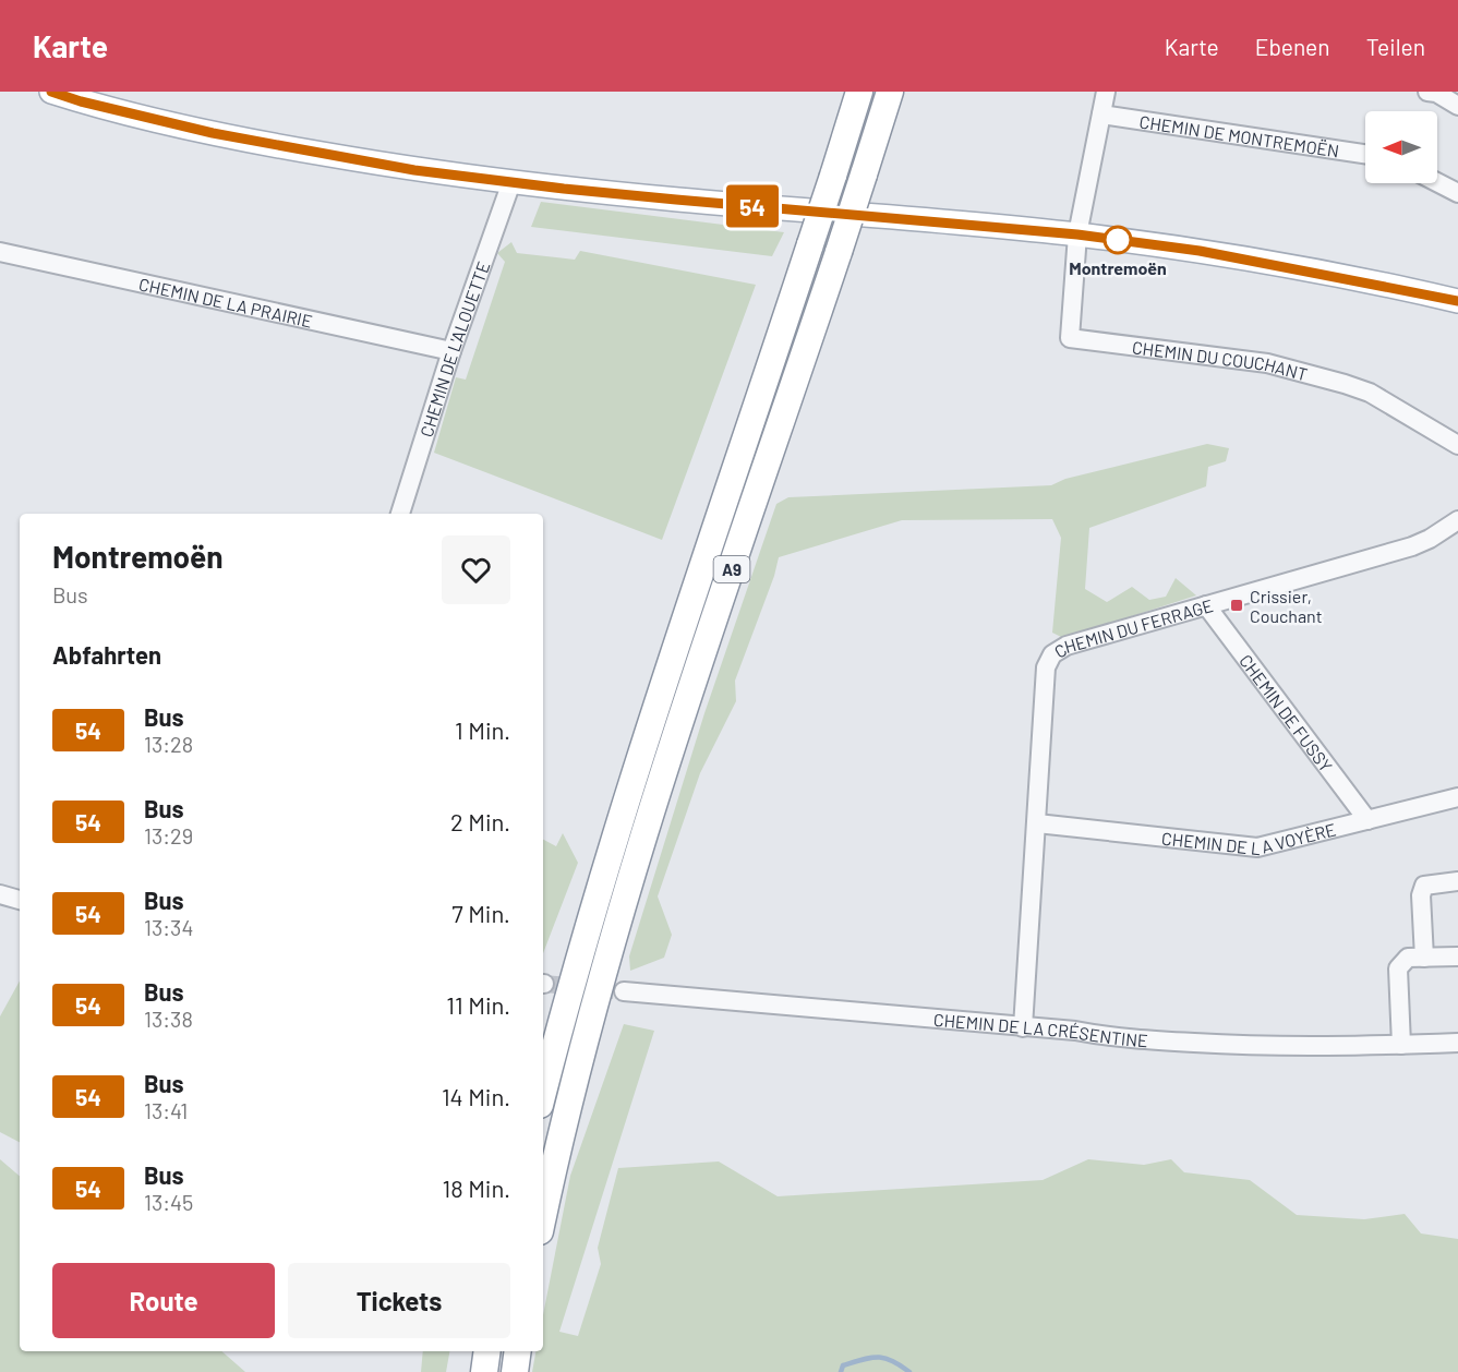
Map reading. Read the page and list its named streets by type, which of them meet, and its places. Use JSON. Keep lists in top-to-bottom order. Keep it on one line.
{"streets":{"highway":["A9"],"street":["CHEMIN DE MONTREMOËN","CHEMIN DE LA PRAIRIE","CHEMIN DE L'ALOUETTE","CHEMIN DU COUCHANT","CHEMIN DU FERRAGE","CHEMIN DE FUSSY","CHEMIN DE LA VOYÈRE","CHEMIN DE LA CRÉSENTINE"]},"crossings":[["CHEMIN DE LA PRAIRIE","CHEMIN DE L'ALOUETTE"],["CHEMIN DU FERRAGE","CHEMIN DE FUSSY"],["CHEMIN DU FERRAGE","CHEMIN DE LA VOYÈRE"],["CHEMIN DU FERRAGE","CHEMIN DE LA CRÉSENTINE"],["CHEMIN DE FUSSY","CHEMIN DE LA VOYÈRE"]],"places":{"other":["Montremoën"],"transit":["Crissier, Couchant"]},"lines":["bus line 54"],"north":"left","page":{"header":"Karte","nav":["Karte","Ebenen","Teilen"],"on_map":"54","heading":[["Montremoën","Bus"],"Abfahrten"],"list":[{"mark":"54","name":"Bus","note":"13:28","value":"1 Min."},{"mark":"54","name":"Bus","note":"13:29","value":"2 Min."},{"mark":"54","name":"Bus","note":"13:34","value":"7 Min."},{"mark":"54","name":"Bus","note":"13:38","value":"11 Min."},{"mark":"54","name":"Bus","note":"13:41","value":"14 Min."},{"mark":"54","name":"Bus","note":"13:45","value":"18 Min."}],"buttons":["Route","Tickets"]}}
